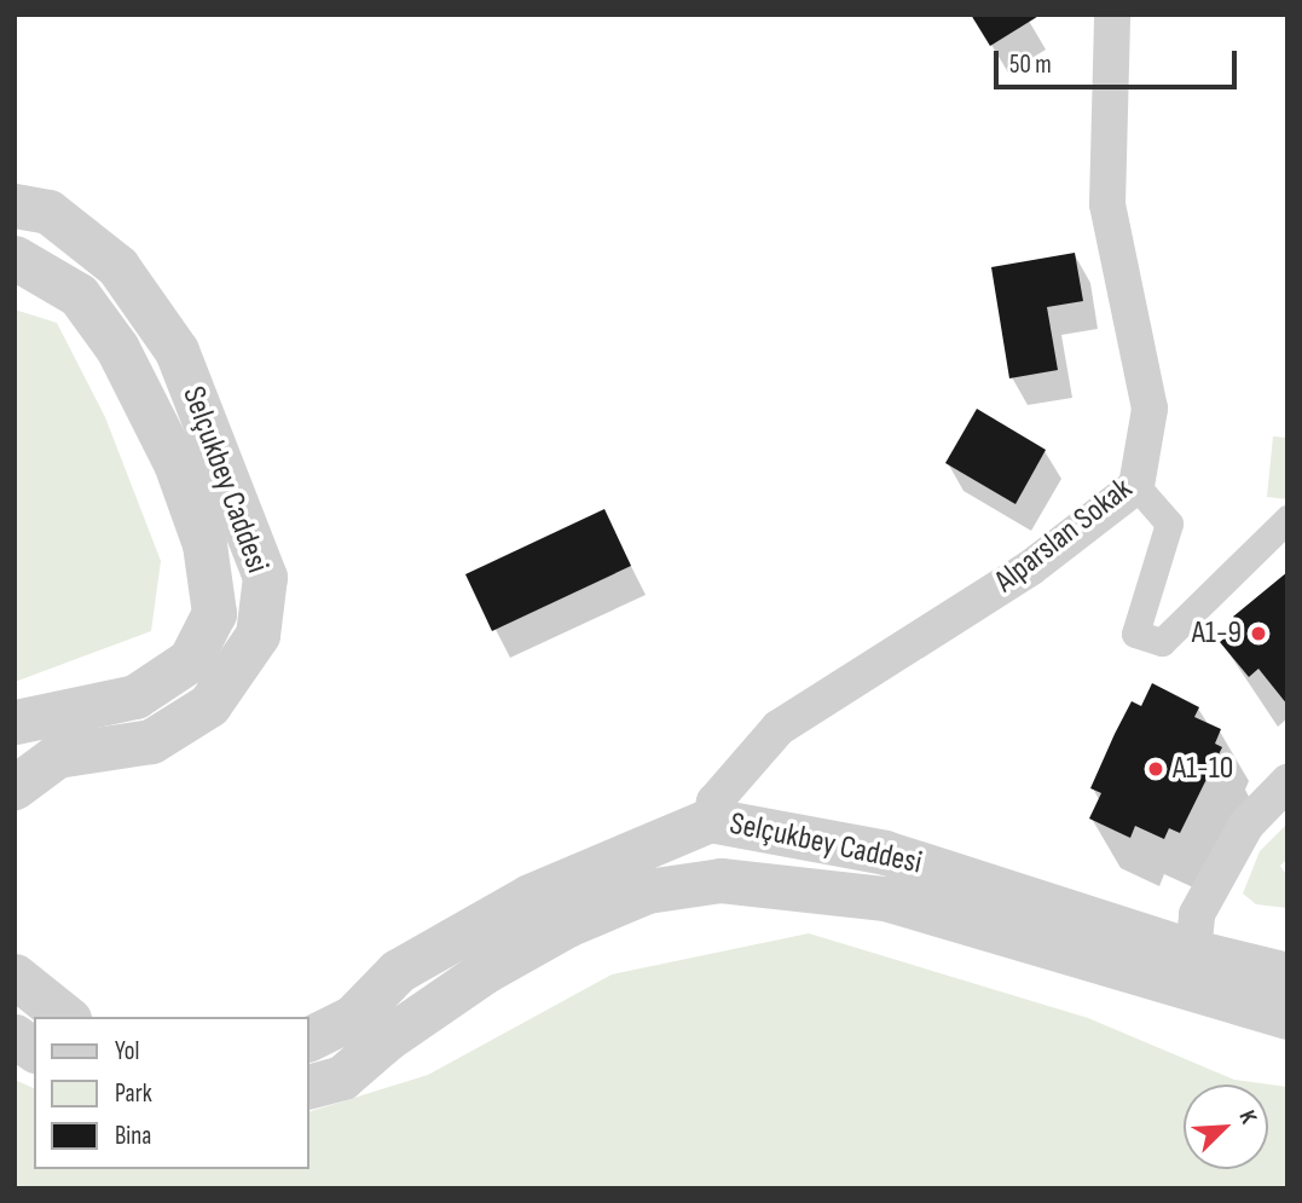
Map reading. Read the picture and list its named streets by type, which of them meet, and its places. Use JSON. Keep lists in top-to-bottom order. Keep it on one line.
{"streets":{"street":["Selçukbey Caddesi","Alparslan Sokak"]},"crossings":[["Selçukbey Caddesi","Alparslan Sokak"]],"places":["A1-9","A1-10"],"legend":["Yol","Park","Bina"],"scale_bar":"50 m","north":"top right"}
